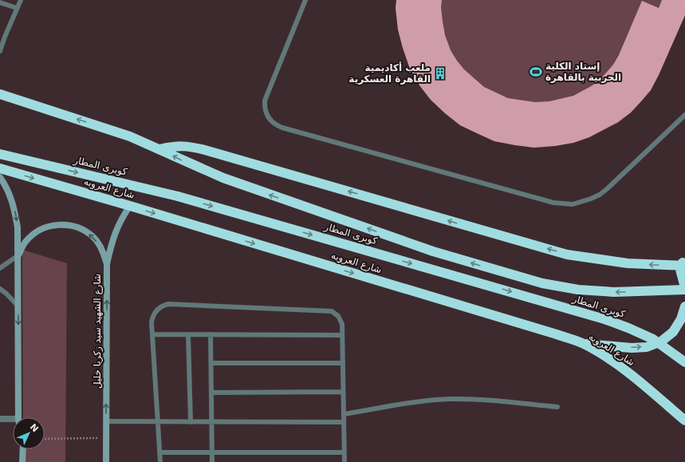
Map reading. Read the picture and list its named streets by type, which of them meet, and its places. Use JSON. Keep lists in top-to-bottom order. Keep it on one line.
{"streets":{"highway":["كوبرى المطار","شارع العروبه"],"street":["شارع الشهيد سيد زكريا خليل"]},"crossings":[["شارع العروبه","شارع الشهيد سيد زكريا خليل"]],"one_way":["شارع الشهيد سيد زكريا خليل"],"places":{"sports":["إستاد الكلية الحربية بالقاهرة"],"building":["ملعب أكاديمية القاهرة العسكرية"]},"north":"top right"}
